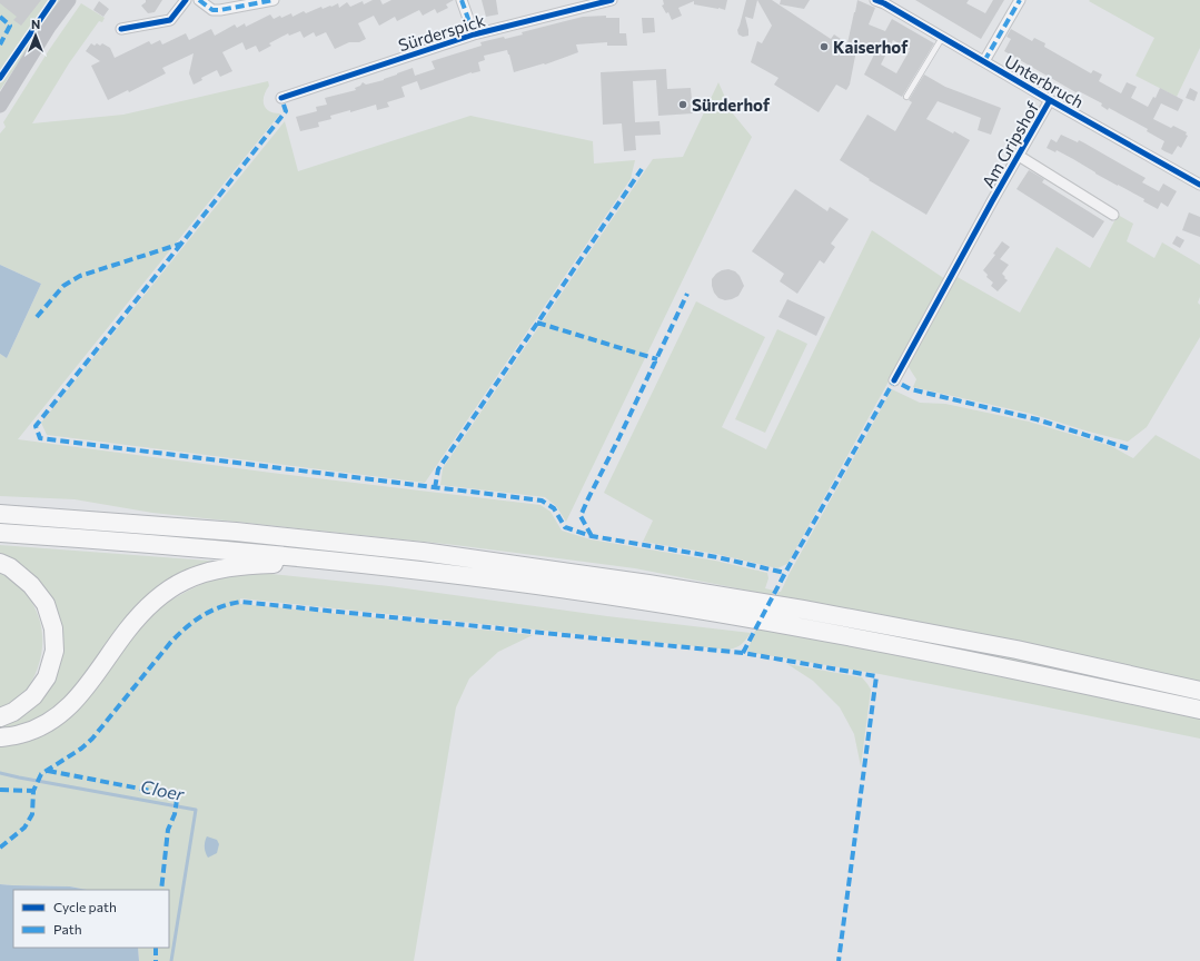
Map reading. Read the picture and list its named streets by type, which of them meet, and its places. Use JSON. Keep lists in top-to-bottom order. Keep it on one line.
{"streets":{"street":["Sürderspick","Unterbruch","Am Gripshof"]},"crossings":[["Unterbruch","Am Gripshof"]],"water":["Cloer"],"places":["Kaiserhof","Sürderhof"],"legend":["Cycle path","Path"],"north":"top"}
